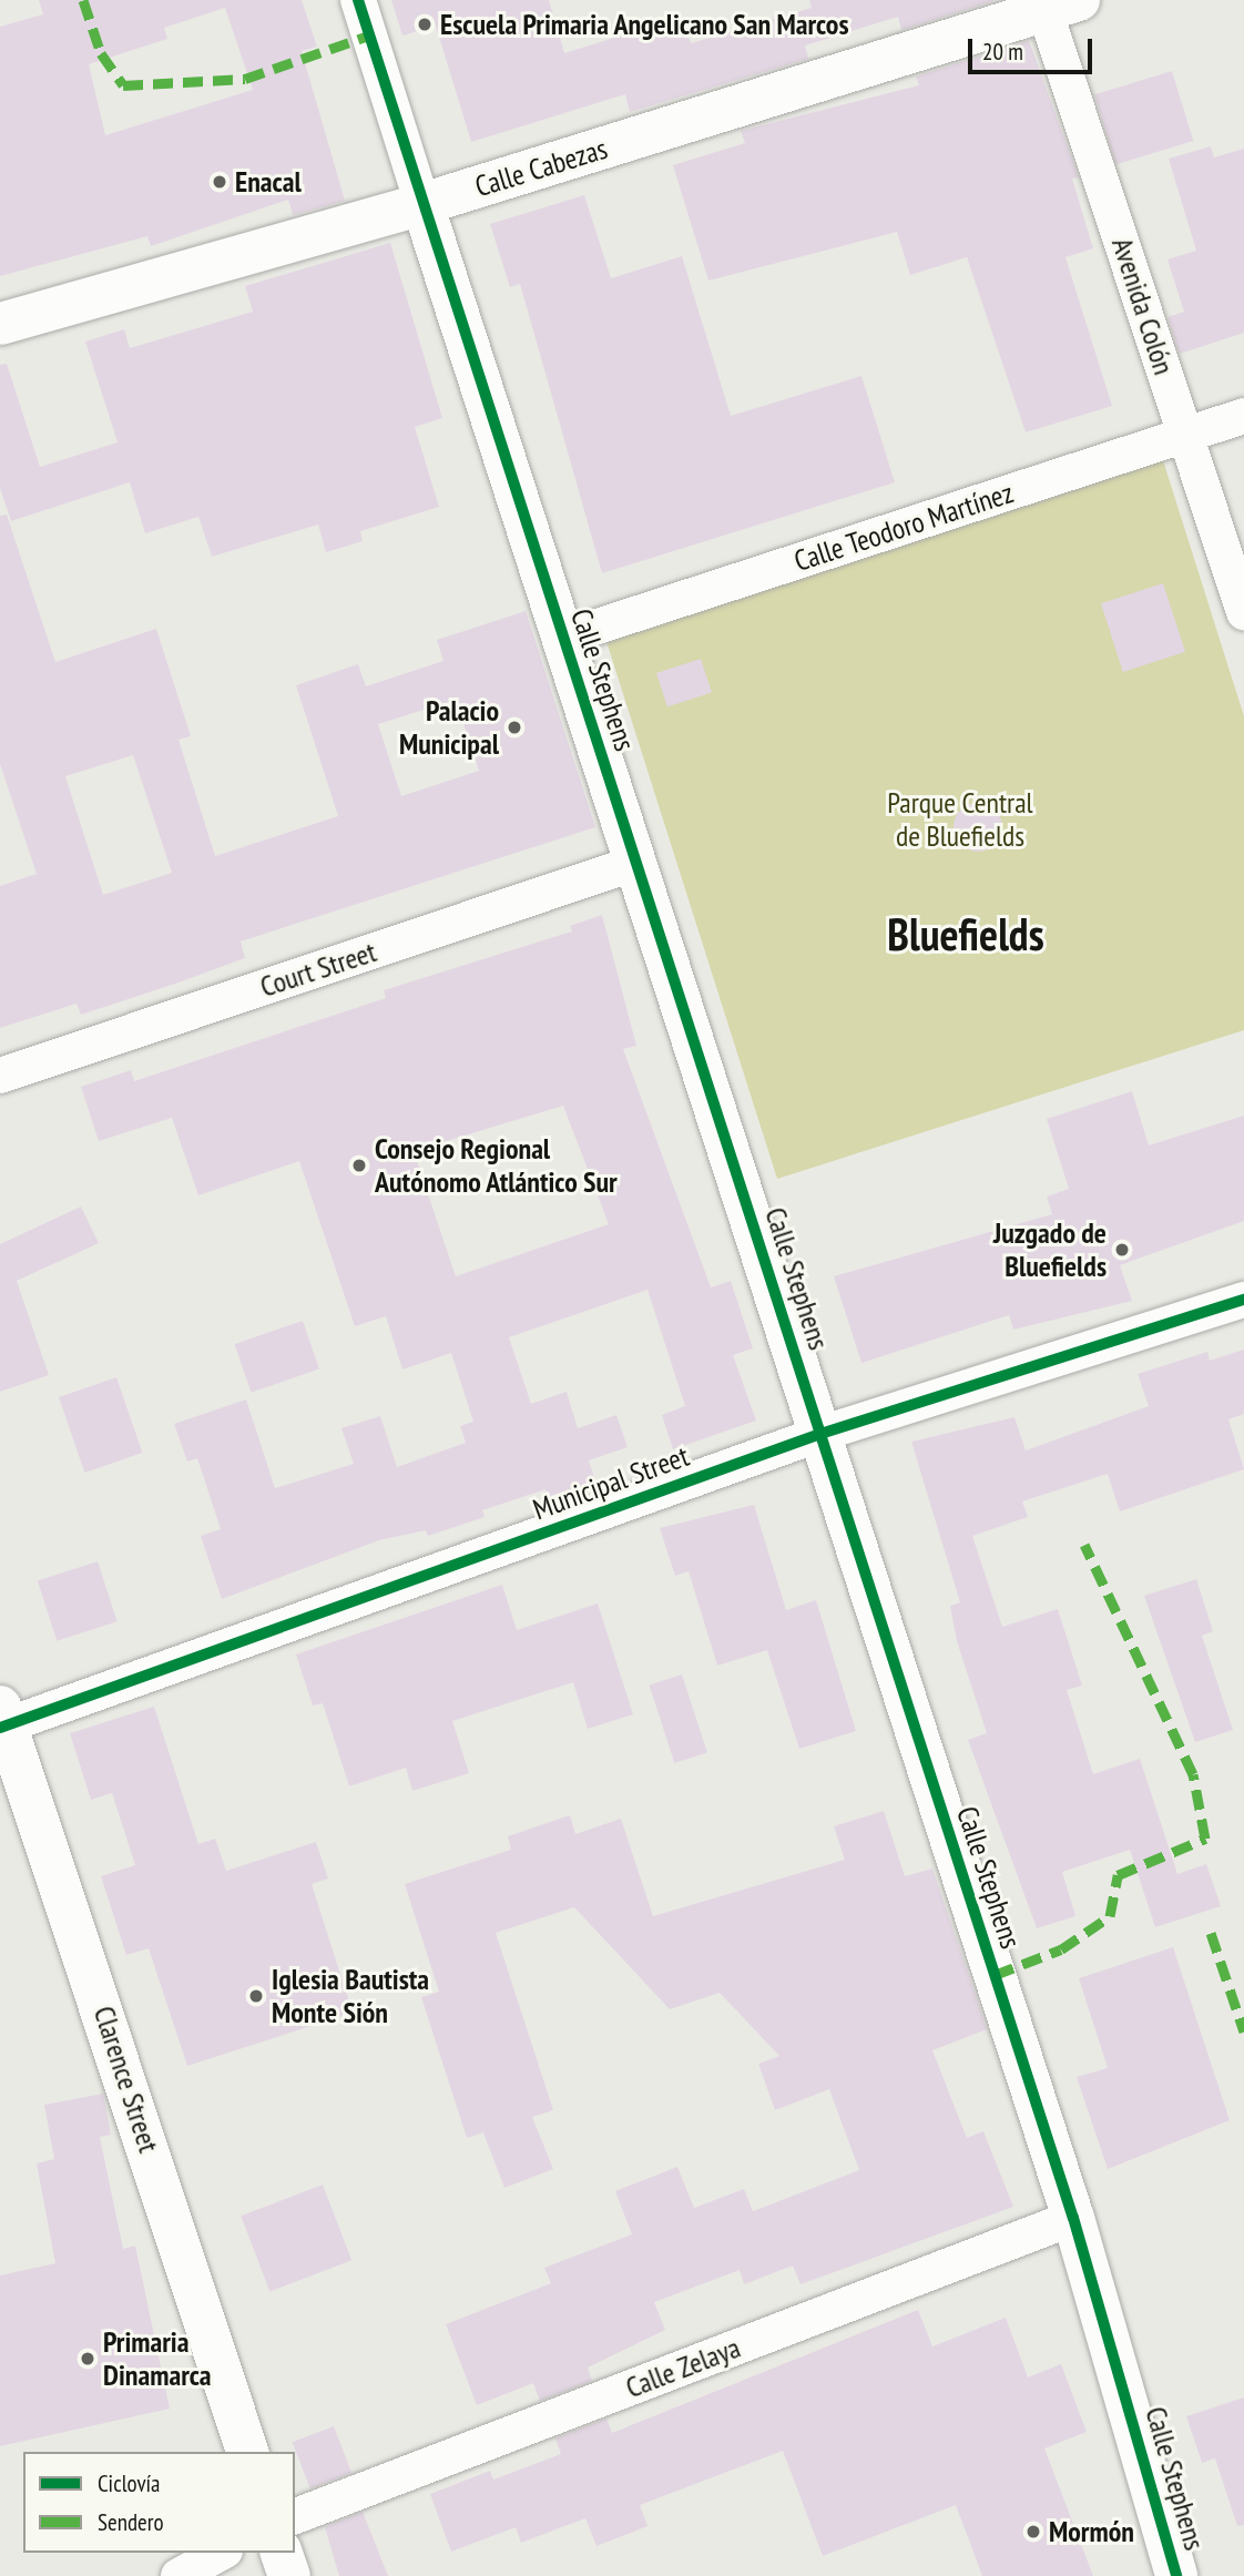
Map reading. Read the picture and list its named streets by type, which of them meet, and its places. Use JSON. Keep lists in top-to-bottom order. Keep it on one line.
{"streets":{"street":["Calle Cabezas","Avenida Colón","Calle Teodoro Martínez","Calle Stephens","Court Street","Municipal Street","Clarence Street","Calle Zelaya"]},"crossings":[["Calle Cabezas","Avenida Colón"],["Calle Cabezas","Calle Stephens"],["Avenida Colón","Calle Teodoro Martínez"],["Calle Teodoro Martínez","Calle Stephens"],["Calle Stephens","Court Street"],["Calle Stephens","Municipal Street"],["Calle Stephens","Calle Zelaya"],["Municipal Street","Clarence Street"]],"districts":["Bluefields"],"parks":["Parque Central de Bluefields"],"places":["Escuela Primaria Angelicano San Marcos","Enacal","Palacio Municipal","Consejo Regional Autónomo Atlántico Sur","Juzgado de Bluefields","Iglesia Bautista Monte Sión","Primaria Dinamarca","Mormón"],"legend":["Ciclovía","Sendero"],"scale_bar":"20 m"}
